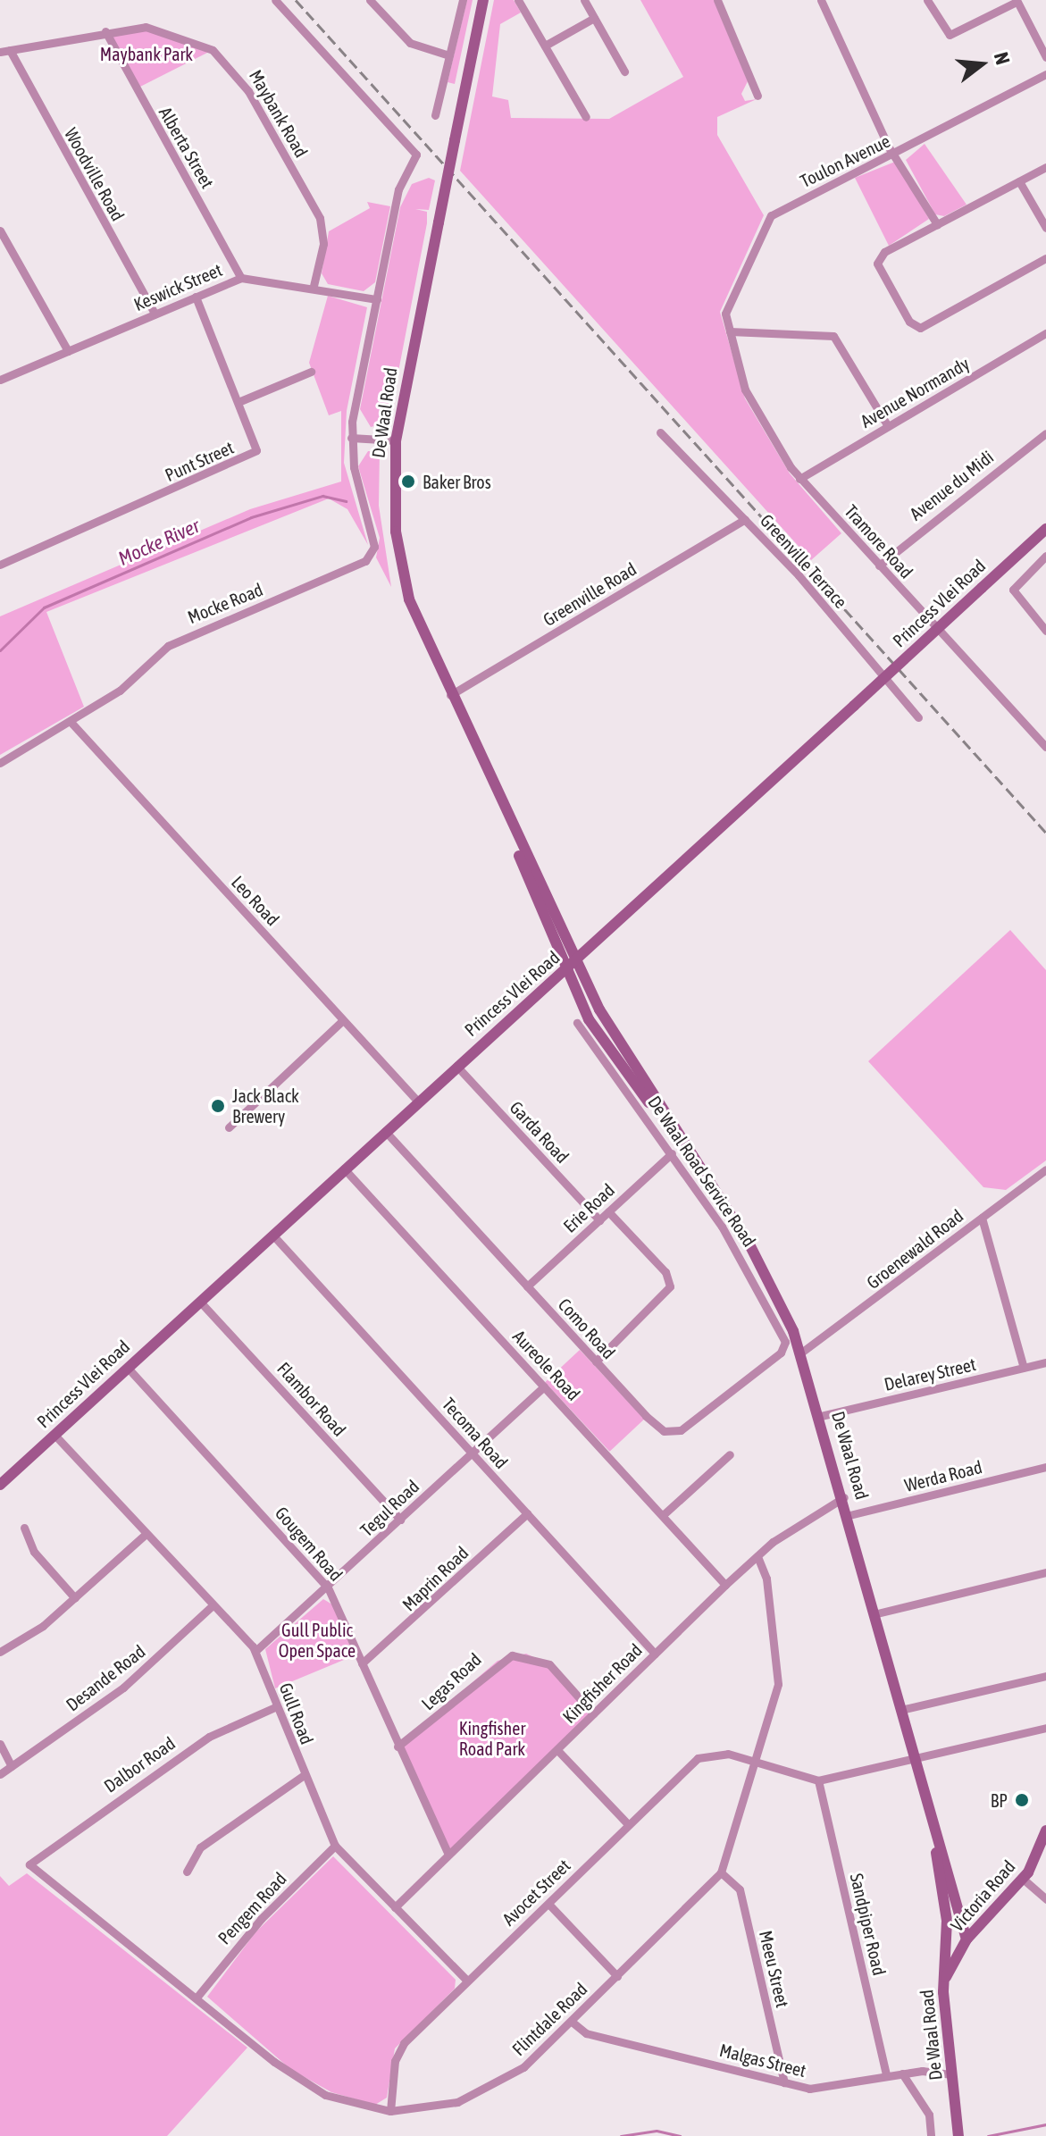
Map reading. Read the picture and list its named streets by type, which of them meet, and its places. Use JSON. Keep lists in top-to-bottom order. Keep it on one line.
{"streets":{"main road":["De Waal Road","Princess Vlei Road","Victoria Road"],"street":["Maybank Road","Alberta Street","Toulon Avenue","Woodville Road","Keswick Street","Avenue Normandy","Punt Street","Avenue du Midi","Tramore Road","Greenville Terrace","Greenville Road","Mocke Road","Leo Road","Garda Road","De Waal Road Service Road","Erie Road","Groenewald Road","Como Road","Aureole Road","Delarey Street","Flambor Road","Tecoma Road","Werda Road","Tegul Road","Gougem Road","Maprin Road","Desande Road","Legas Road","Kingfisher Road","Gull Road","Dalbor Road","Avocet Street","Pengem Road","Sandpiper Road","Meeu Street","Flintdale Road","Malgas Street"]},"crossings":[["Maybank Road","Alberta Street"],["Maybank Road","Woodville Road"],["Maybank Road","Keswick Street"],["Alberta Street","Keswick Street"],["Toulon Avenue","Tramore Road"],["Woodville Road","Keswick Street"],["Keswick Street","Punt Street"],["Keswick Street","Mocke Road"],["Avenue Normandy","Tramore Road"],["De Waal Road","Greenville Road"],["De Waal Road","Princess Vlei Road"],["De Waal Road","Groenewald Road"],["De Waal Road","Delarey Street"],["De Waal Road","Werda Road"],["De Waal Road","Kingfisher Road"],["De Waal Road","Victoria Road"],["De Waal Road","Malgas Street"],["Avenue du Midi","Tramore Road"],["Greenville Terrace","Greenville Road"],["Mocke Road","Leo Road"],["Princess Vlei Road","Leo Road"],["Princess Vlei Road","Garda Road"],["Princess Vlei Road","Como Road"],["Princess Vlei Road","Aureole Road"],["Princess Vlei Road","Flambor Road"],["Princess Vlei Road","Tecoma Road"],["Princess Vlei Road","Gougem Road"],["Princess Vlei Road","Gull Road"],["Garda Road","Erie Road"],["De Waal Road Service Road","Erie Road"],["De Waal Road Service Road","Como Road"],["Erie Road","Como Road"],["Aureole Road","Tegul Road"],["Aureole Road","Kingfisher Road"],["Flambor Road","Tegul Road"],["Tecoma Road","Tegul Road"],["Tecoma Road","Maprin Road"],["Tecoma Road","Kingfisher Road"],["Tegul Road","Gougem Road"],["Tegul Road","Gull Road"],["Gougem Road","Maprin Road"],["Gougem Road","Legas Road"],["Gougem Road","Kingfisher Road"],["Desande Road","Gull Road"],["Legas Road","Kingfisher Road"],["Kingfisher Road","Gull Road"],["Kingfisher Road","Flintdale Road"],["Gull Road","Dalbor Road"],["Gull Road","Avocet Street"],["Gull Road","Pengem Road"],["Dalbor Road","Flintdale Road"],["Avocet Street","Sandpiper Road"],["Avocet Street","Flintdale Road"],["Pengem Road","Flintdale Road"],["Sandpiper Road","Malgas Street"],["Meeu Street","Flintdale Road"],["Meeu Street","Malgas Street"],["Flintdale Road","Malgas Street"]],"water":["Mocke River"],"parks":["Maybank Park","Gull Public Open Space","Kingfisher Road Park"],"places":["Baker Bros","Jack Black Brewery","BP"],"north":"right"}
